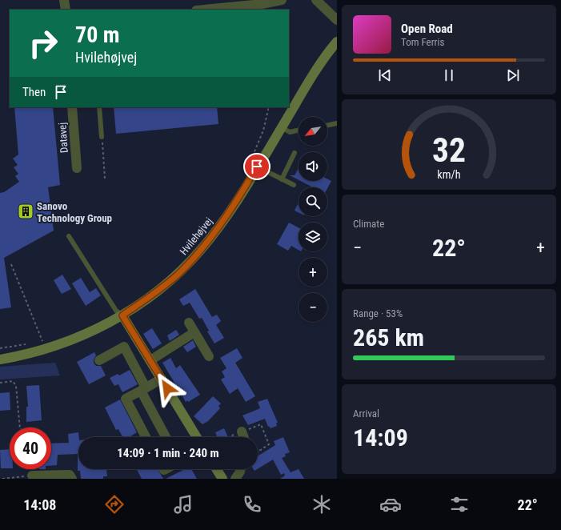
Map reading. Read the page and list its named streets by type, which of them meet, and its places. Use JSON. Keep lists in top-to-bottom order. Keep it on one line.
{"streets":{"street":["Datavej","Hvilehøjvej"]},"places":{"building":["Sanovo Technology Group"]},"north":"bottom left","page":{"turn":["70 m","Hvilehøjvej"],"song":["Open Road","Tom Ferris"],"then":"Then","map_buttons":["+","−"],"tile":["Climate",["Range · 53%","265 km"],["Arrival","14:09"]],"heat":["−","22°","+"],"limit":"40","trip":"14:09 · 1 min · 240 m","tabs":["14:08","22°"],"gauge":["32","km/h"]}}
